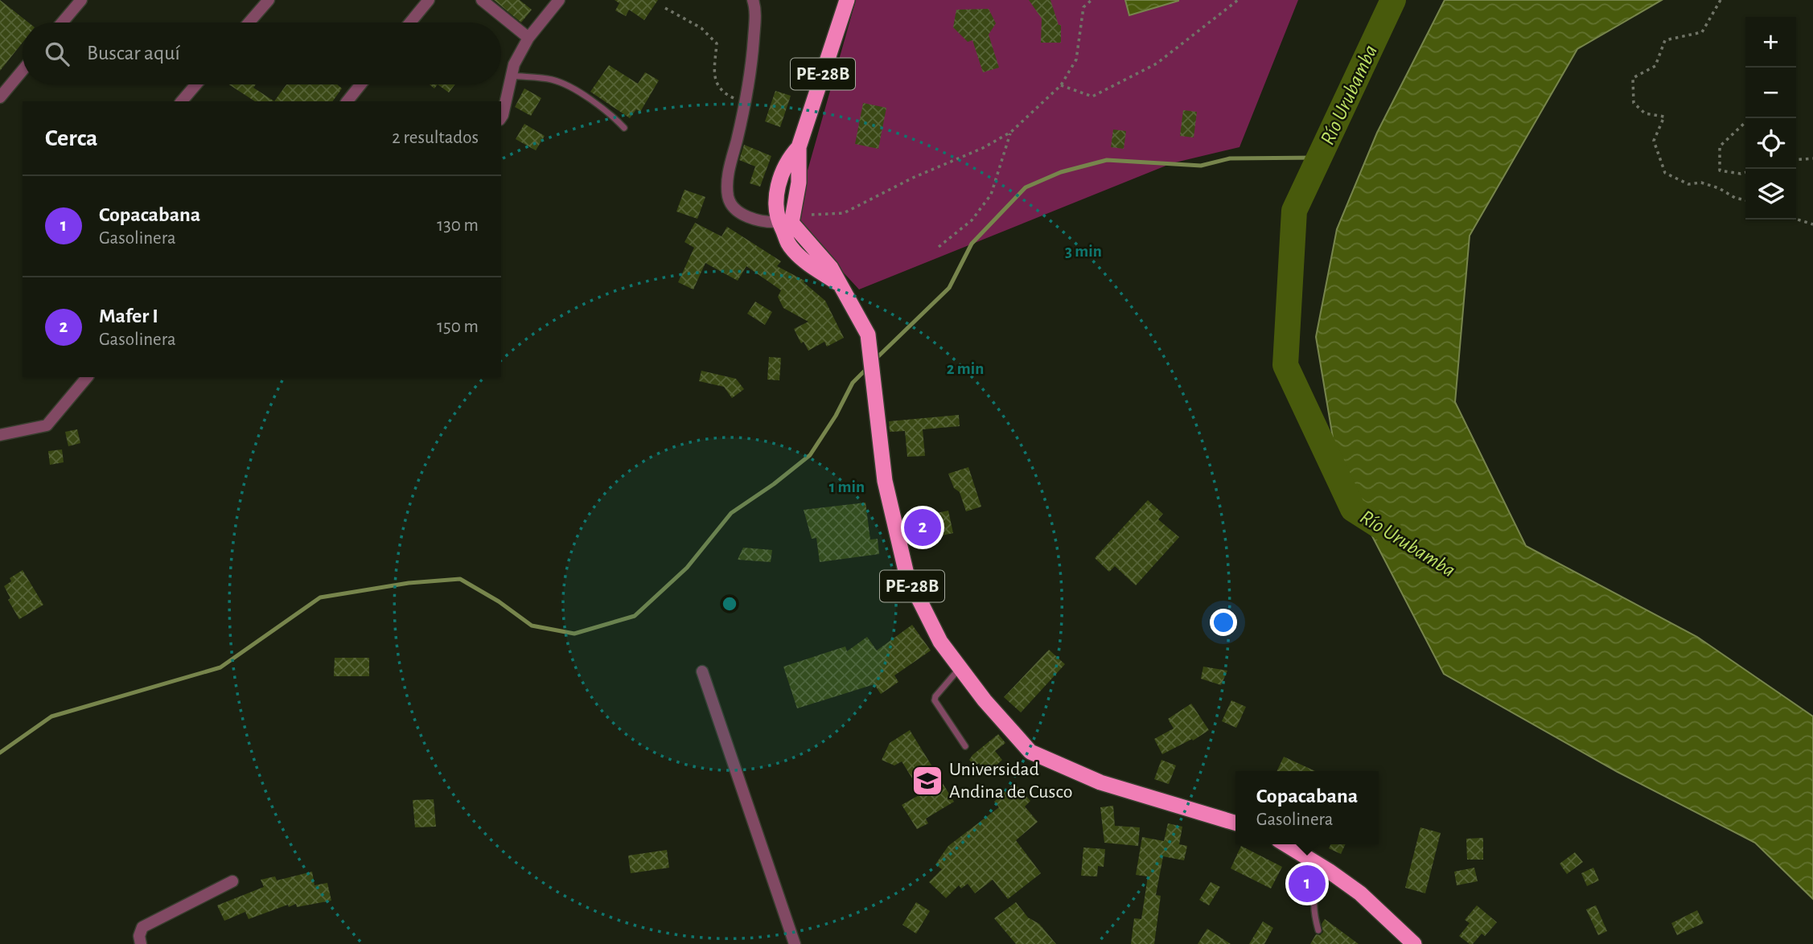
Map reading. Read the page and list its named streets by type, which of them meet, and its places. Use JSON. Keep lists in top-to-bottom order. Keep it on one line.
{"streets":{"highway":["PE-28B"]},"water":["Río Urubamba"],"places":{"school or university":["Universidad Andina de Cusco"]},"page":{"map_buttons":["+","−"],"search":"Buscar aquí","heading":["Cerca","2 resultados"],"list":[{"mark":"1","name":"Copacabana","note":"Gasolinera","value":"130 m"},{"mark":"2","name":"Mafer I","note":"Gasolinera","value":"150 m"}],"pins":["2","1"],"popup":["Copacabana","Gasolinera"]},"rings":["3 min","2 min","1 min"]}
